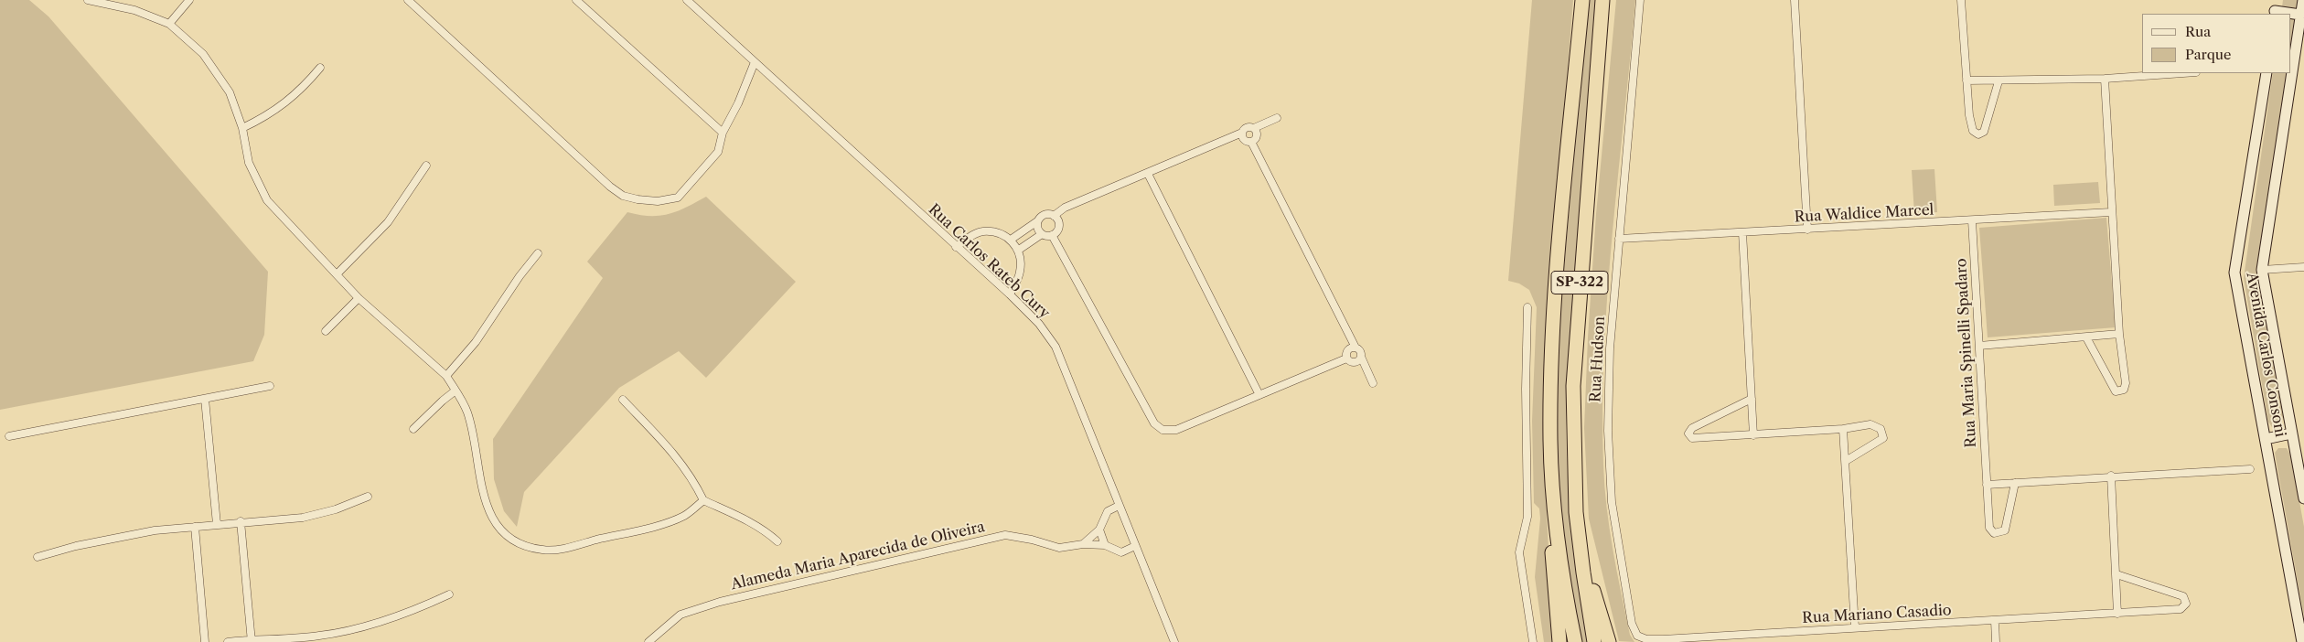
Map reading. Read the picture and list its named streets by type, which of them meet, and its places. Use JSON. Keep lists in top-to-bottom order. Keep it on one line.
{"streets":{"highway":["SP-322"],"main road":["Avenida Carlos Consoni"],"street":["Rua Waldice Marcel","Rua Carlos Rateb Cury","Rua Maria Spinelli Spadaro","Rua Hudson","Alameda Maria Aparecida de Oliveira","Rua Mariano Casadio"]},"crossings":[["Rua Waldice Marcel","Rua Maria Spinelli Spadaro"],["Rua Waldice Marcel","Rua Hudson"],["Rua Carlos Rateb Cury","Alameda Maria Aparecida de Oliveira"],["Rua Hudson","Rua Mariano Casadio"]],"legend":["Rua","Parque"]}
